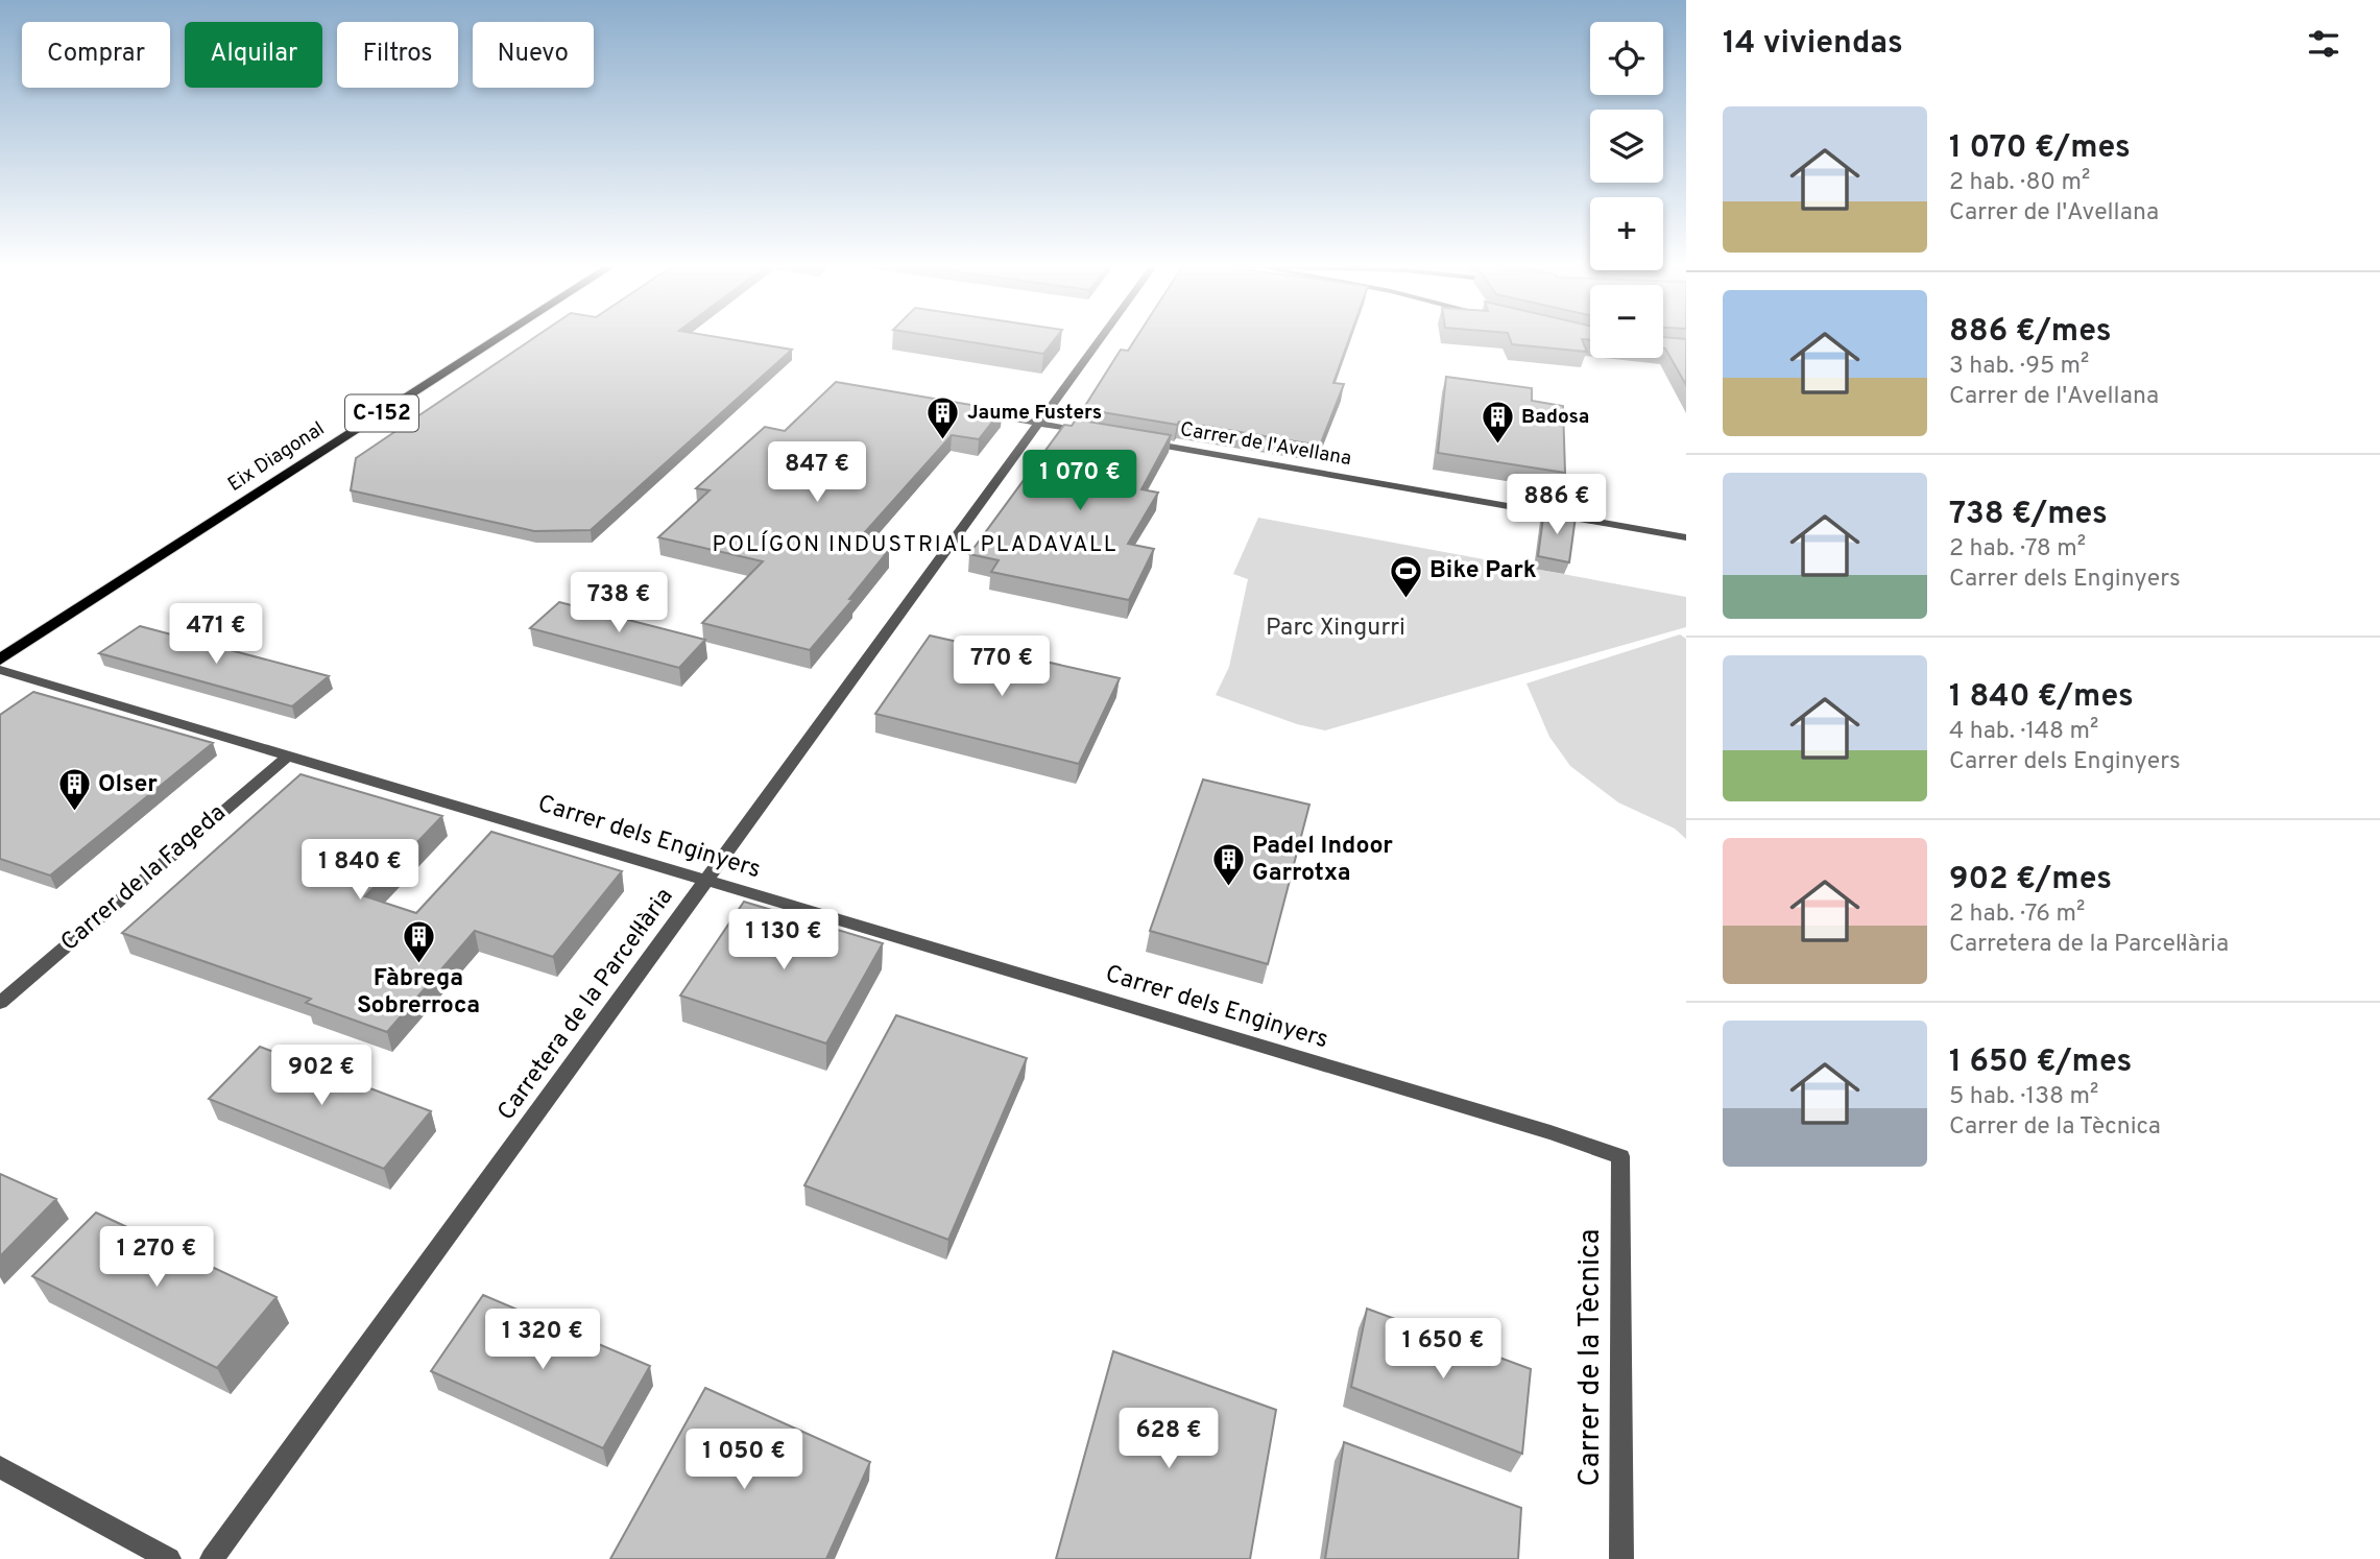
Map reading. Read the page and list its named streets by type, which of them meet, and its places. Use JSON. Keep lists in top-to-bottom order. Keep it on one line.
{"streets":{"main road":["C-152","Eix Diagonal"],"street":["Carrer de l'Avellana","Carrer dels Enginyers","Carrer de la Fageda","Carretera de la Parcel·lària","Carrer de la Tècnica"]},"crossings":[["Carrer dels Enginyers","Carrer de la Fageda"],["Carrer dels Enginyers","Carretera de la Parcel·lària"],["Carrer dels Enginyers","Carrer de la Tècnica"]],"districts":["POLÍGON INDUSTRIAL PLADAVALL"],"parks":["Parc Xingurri"],"places":{"building":["Jaume Fusters","Badosa","Olser","Padel Indoor Garrotxa","Fàbrega Sobrerroca"],"sports":["Bike Park"]},"page":{"heading":"14 viviendas","map_buttons":["+","−"],"chip":["Comprar","Alquilar","Filtros","Nuevo"],"list":[{"name":"1 070 €/mes","note":"2 hab. · 80 m² · Carrer de l'Avellana"},{"name":"886 €/mes","note":"3 hab. · 95 m² · Carrer de l'Avellana"},{"name":"738 €/mes","note":"2 hab. · 78 m² · Carrer dels Enginyers"},{"name":"1 840 €/mes","note":"4 hab. · 148 m² · Carrer dels Enginyers"},{"name":"902 €/mes","note":"2 hab. · 76 m² · Carretera de la Parcel·lària"},{"name":"1 650 €/mes","note":"5 hab. · 138 m² · Carrer de la Tècnica"}],"price":["847 €","1 070 €","886 €","738 €","471 €","770 €","1 840 €","1 130 €","902 €","1 270 €","1 320 €","1 650 €","628 €","1 050 €"]}}
